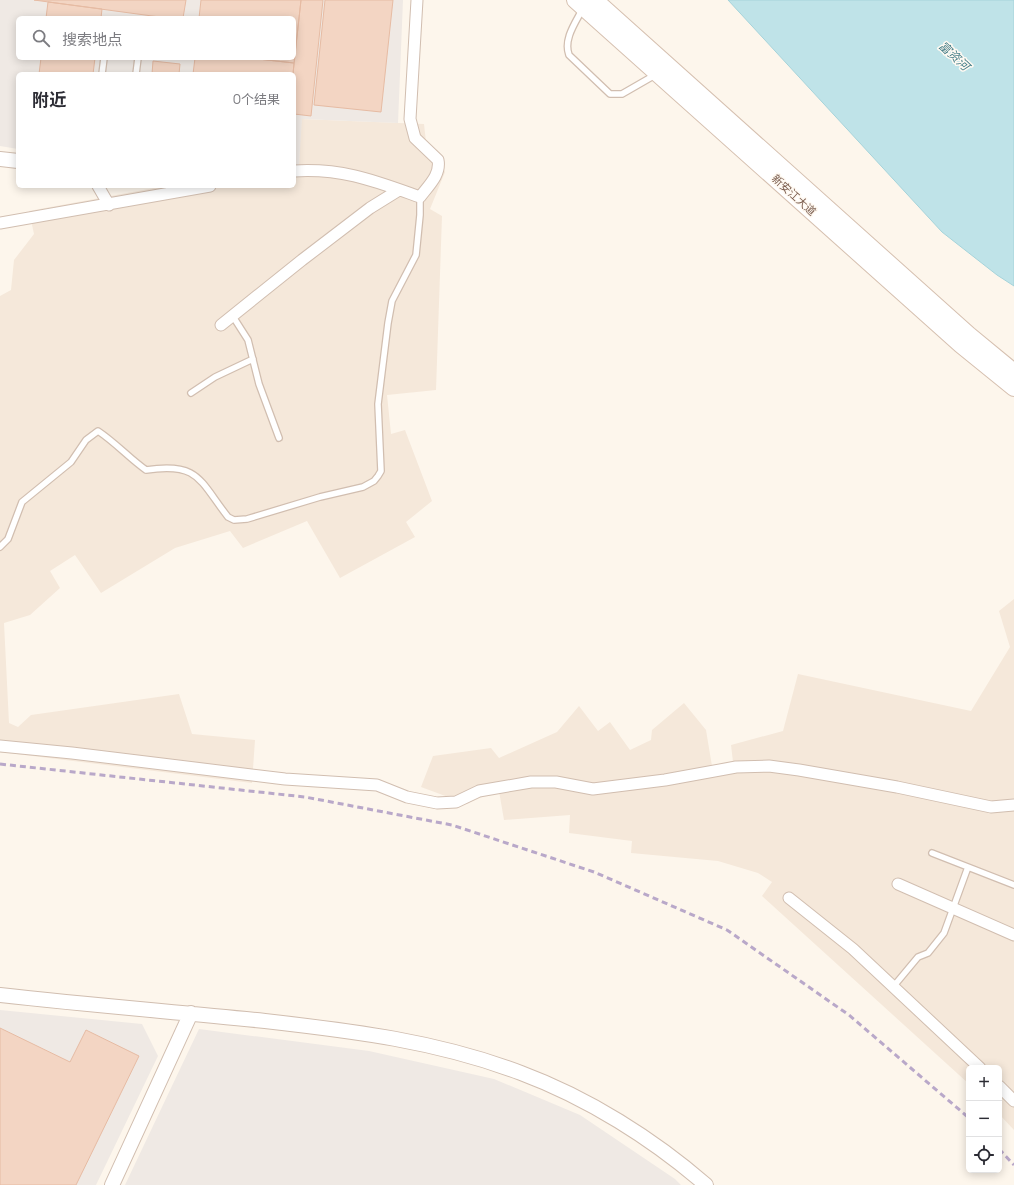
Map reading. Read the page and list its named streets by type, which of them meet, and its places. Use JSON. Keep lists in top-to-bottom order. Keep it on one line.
{"streets":{"main road":["新安江大道"]},"water":["富资河"],"page":{"search":"搜索地点","heading":["附近","0个结果"],"map_buttons":["+","−"]}}
